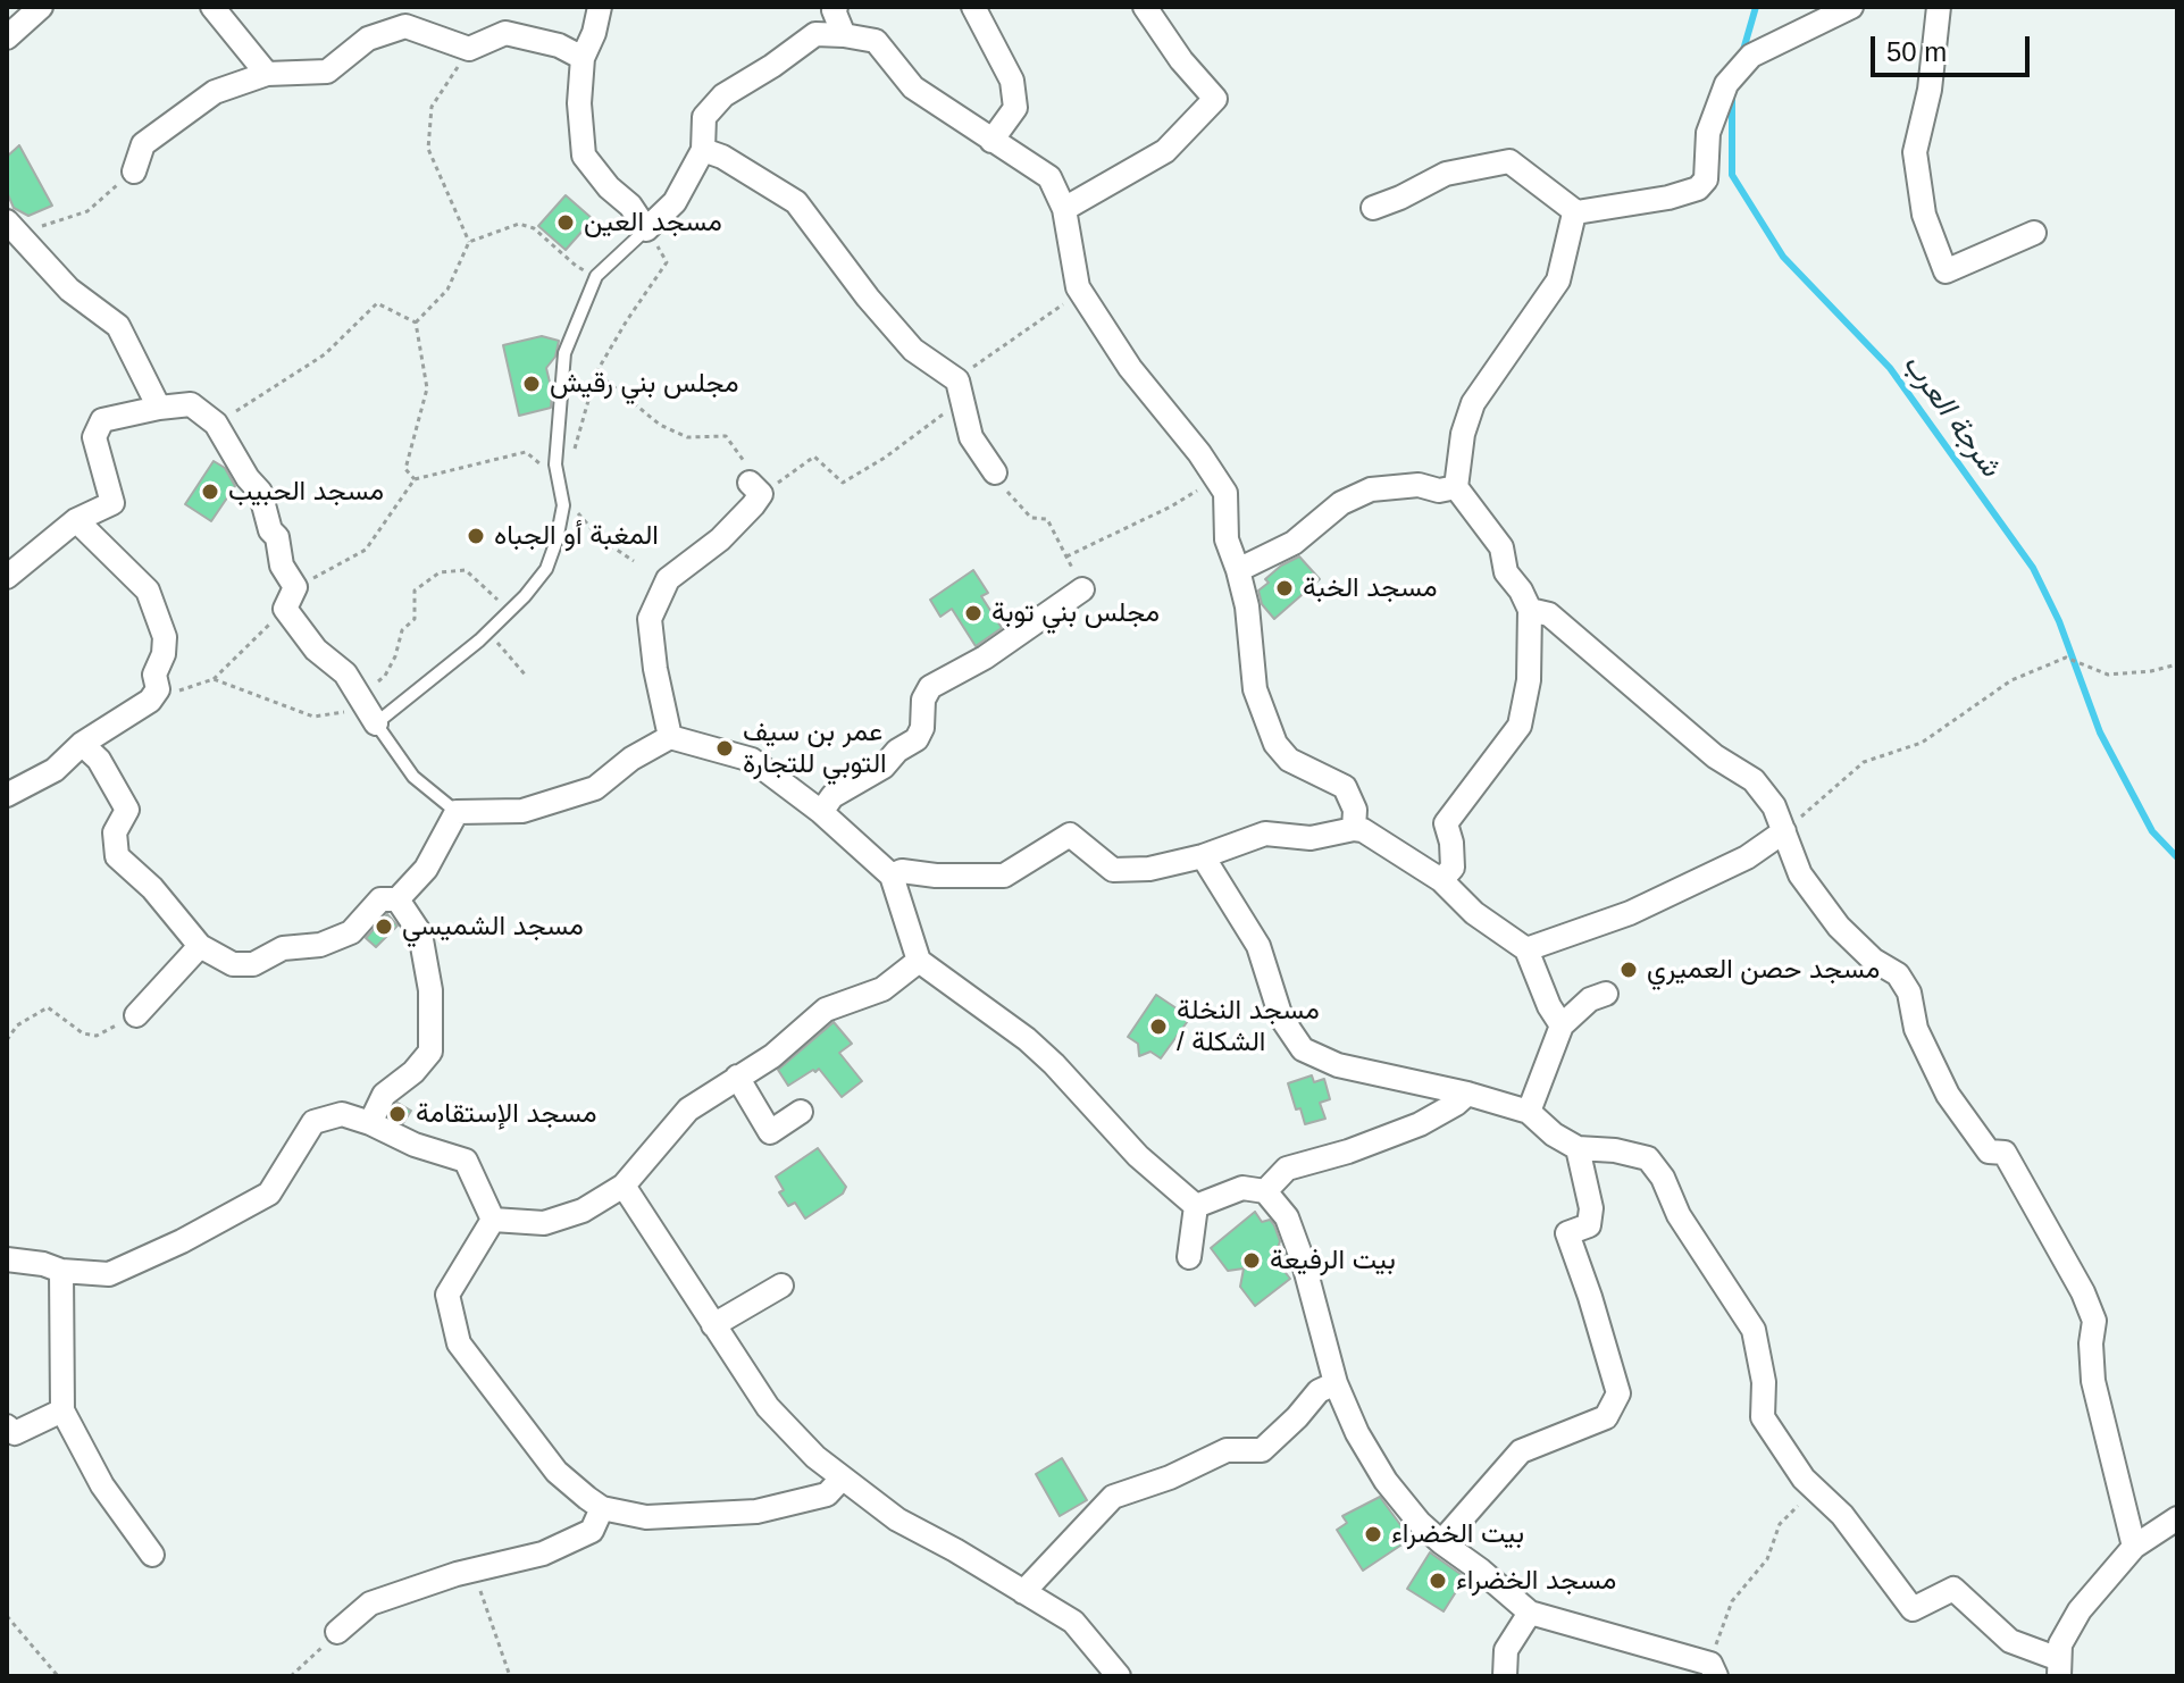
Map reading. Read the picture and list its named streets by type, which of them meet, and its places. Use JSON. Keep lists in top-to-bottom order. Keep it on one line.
{"water":["شرجة العرب"],"places":["مسجد العين","مجلس بني رقيش","مسجد الحبيب","المغبة أو الجباه","مسجد الخبة","مجلس بني توبة","عمر بن سيف التوبي للتجارة","مسجد الشميسي","مسجد حصن العميري","مسجد النخلة / الشكلة","مسجد الإستقامة","بيت الرفيعة","بيت الخضراء","مسجد الخضراء"],"scale_bar":"50 m"}
